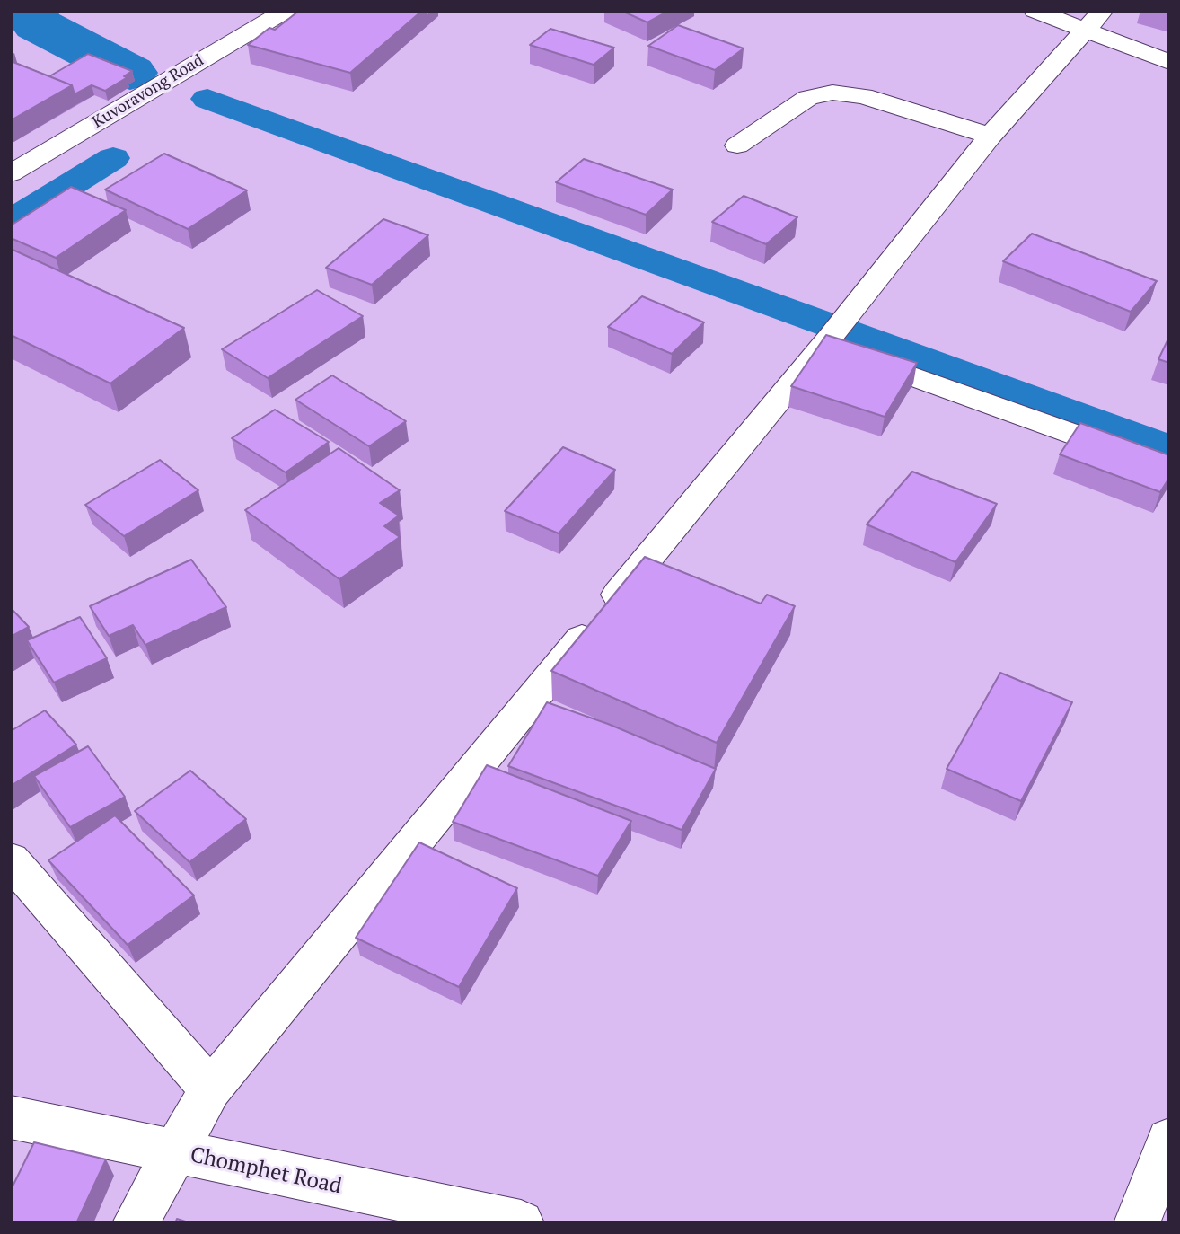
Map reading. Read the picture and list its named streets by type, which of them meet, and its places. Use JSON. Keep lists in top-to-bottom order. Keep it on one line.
{"streets":{"street":["Kuvoravong Road","Chomphet Road"]}}
